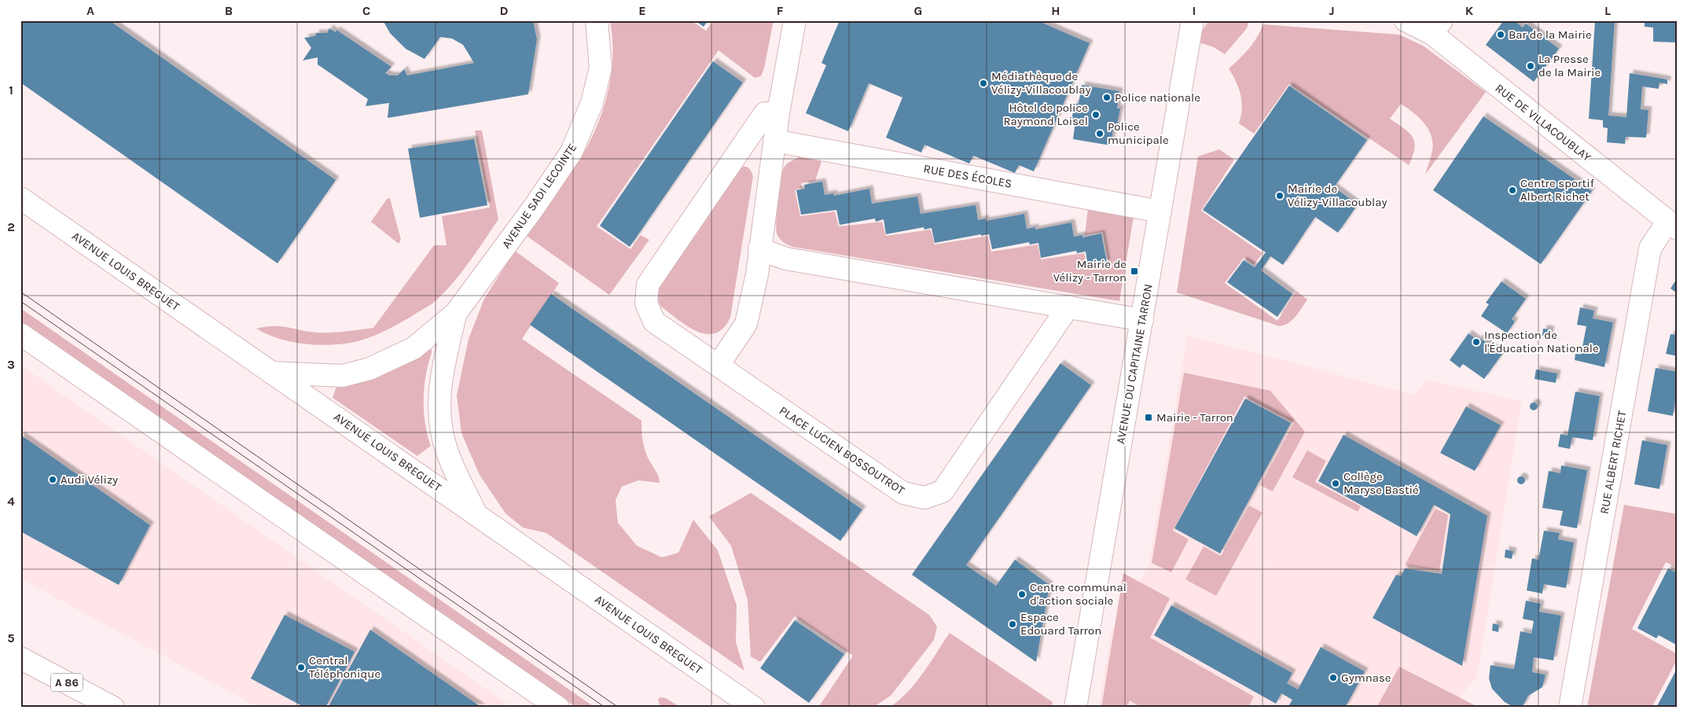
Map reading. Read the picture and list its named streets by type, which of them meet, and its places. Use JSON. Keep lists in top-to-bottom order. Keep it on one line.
{"streets":{"main road":["RUE DE VILLACOUBLAY","RUE DES ÉCOLES","AVENUE SADI LECOINTE","AVENUE LOUIS BREGUET","AVENUE DU CAPITAINE TARRON","PLACE LUCIEN BOSSOUTROT","RUE ALBERT RICHET","A 86"]},"crossings":[["RUE DE VILLACOUBLAY","RUE ALBERT RICHET"],["RUE DES ÉCOLES","AVENUE DU CAPITAINE TARRON"],["AVENUE SADI LECOINTE","AVENUE LOUIS BREGUET"]],"places":{"other":["Bar de la Mairie","La Presse de la Mairie","Médiathèque de Vélizy-Villacoublay","Police nationale","Hôtel de police Raymond Loisel","Police municipale","Centre sportif Albert Richet","Mairie de Vélizy-Villacoublay","Inspection de l'Éducation Nationale","Audi Vélizy","Collège Maryse Bastié","Centre communal d'action sociale","Espace Edouard Tarron","Central Téléphonique","Gymnase"],"transit":["Mairie de Vélizy - Tarron","Mairie - Tarron"]},"grid":{"columns":["A","B","C","D","E","F","G","H","I","J","K","L"],"rows":["1","2","3","4","5"]}}
